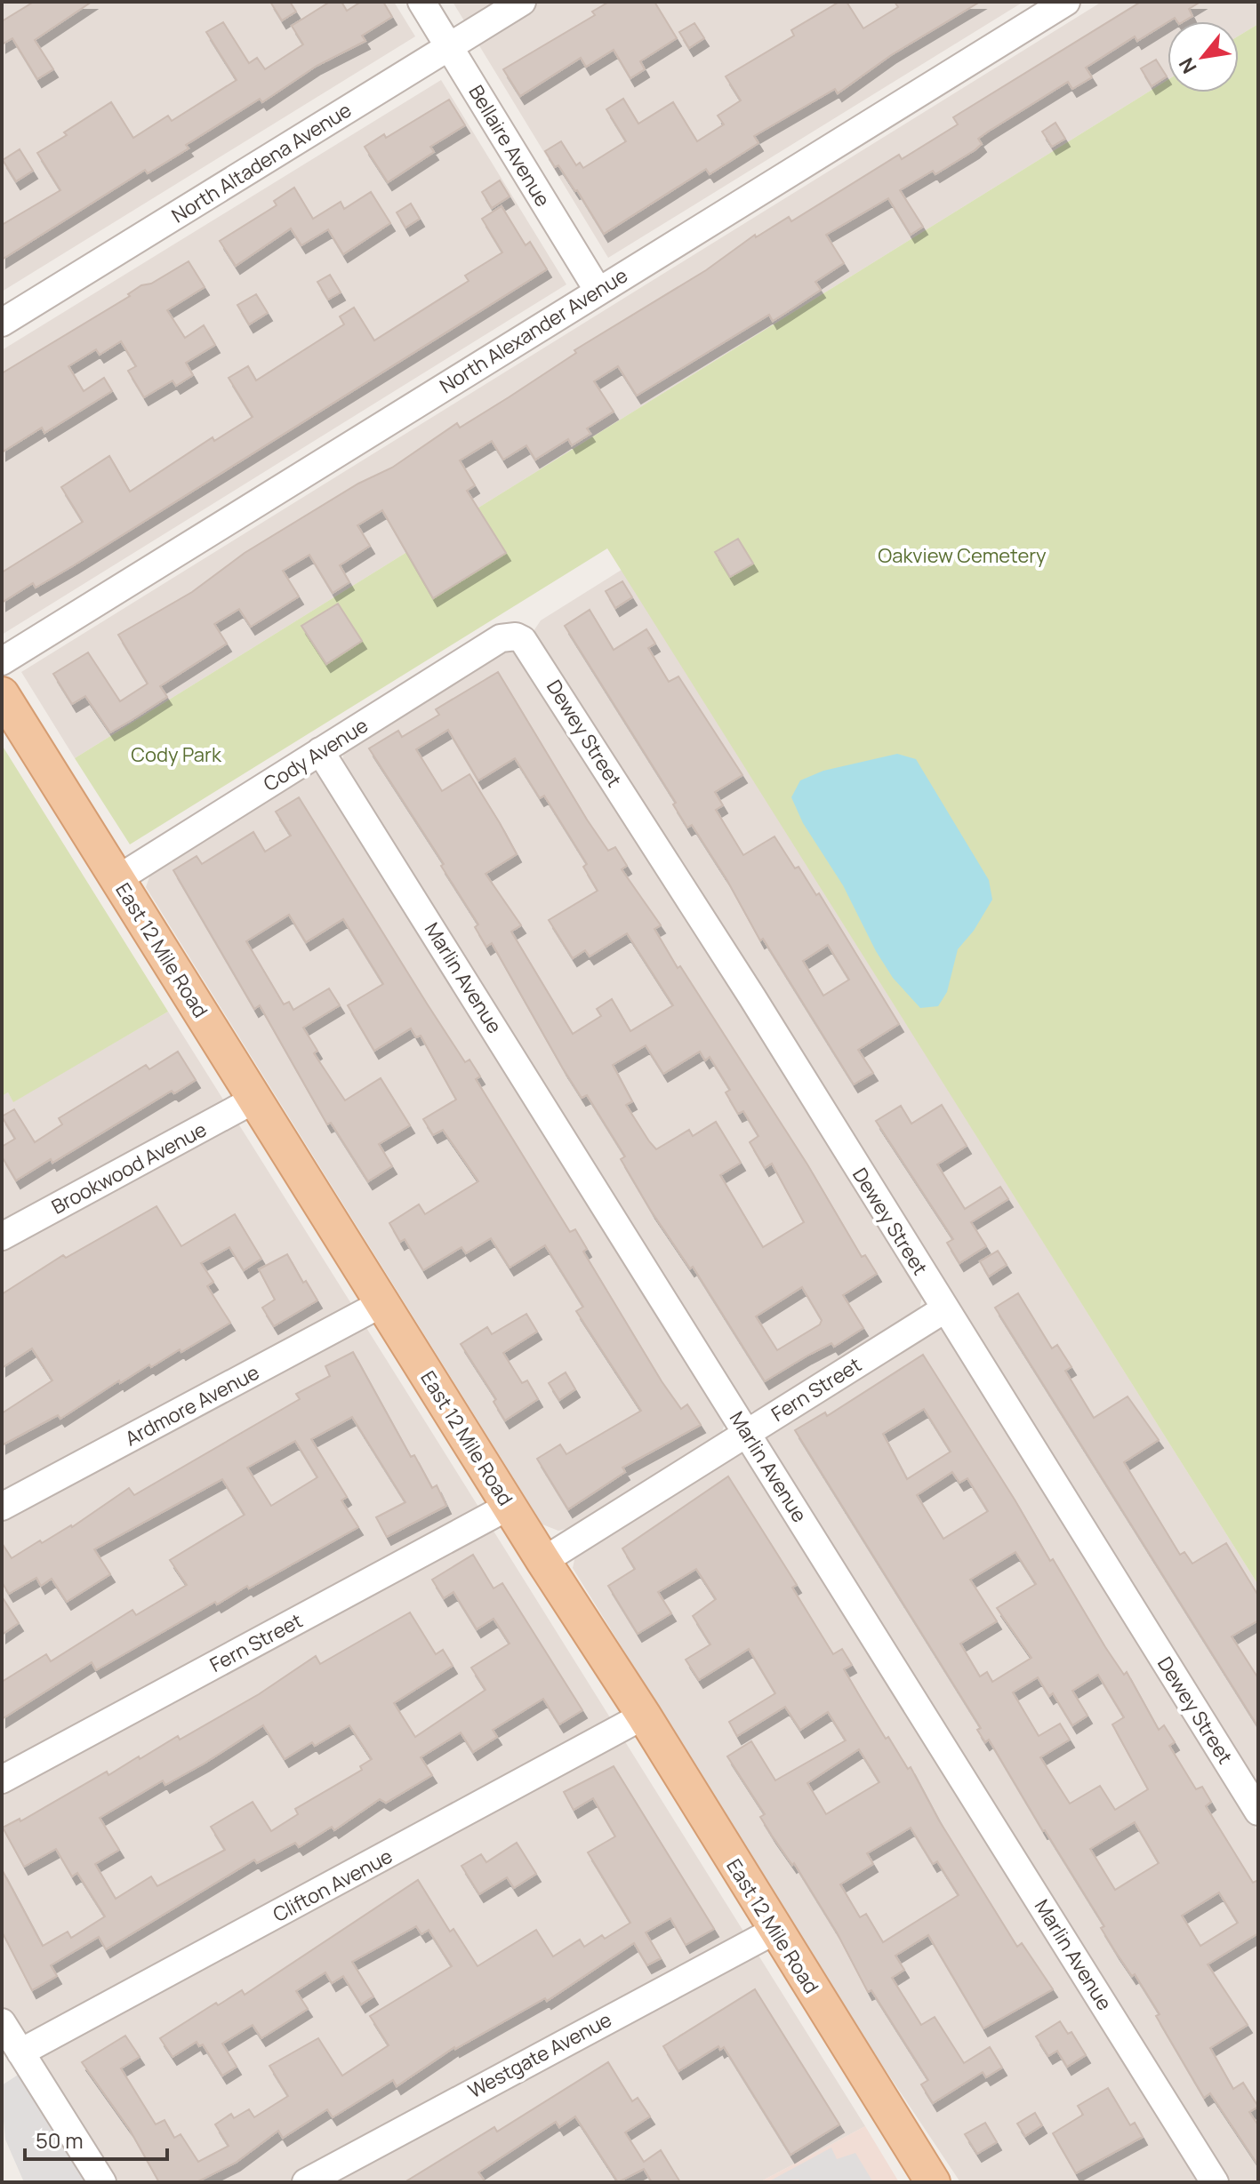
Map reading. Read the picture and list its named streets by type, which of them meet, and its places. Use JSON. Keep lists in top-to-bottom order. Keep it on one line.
{"streets":{"main road":["East 12 Mile Road"],"street":["Bellaire Avenue","North Altadena Avenue","North Alexander Avenue","Dewey Street","Cody Avenue","Marlin Avenue","Brookwood Avenue","Fern Street","Ardmore Avenue","Clifton Avenue","Westgate Avenue"]},"crossings":[["Bellaire Avenue","North Altadena Avenue"],["Bellaire Avenue","North Alexander Avenue"],["Dewey Street","Cody Avenue"],["Dewey Street","Fern Street"],["Cody Avenue","East 12 Mile Road"],["Cody Avenue","Marlin Avenue"],["East 12 Mile Road","Brookwood Avenue"],["East 12 Mile Road","Fern Street"],["East 12 Mile Road","Ardmore Avenue"],["East 12 Mile Road","Clifton Avenue"],["East 12 Mile Road","Westgate Avenue"],["Marlin Avenue","Fern Street"]],"parks":["Oakview Cemetery","Cody Park"],"scale_bar":"50 m","north":"bottom left"}
